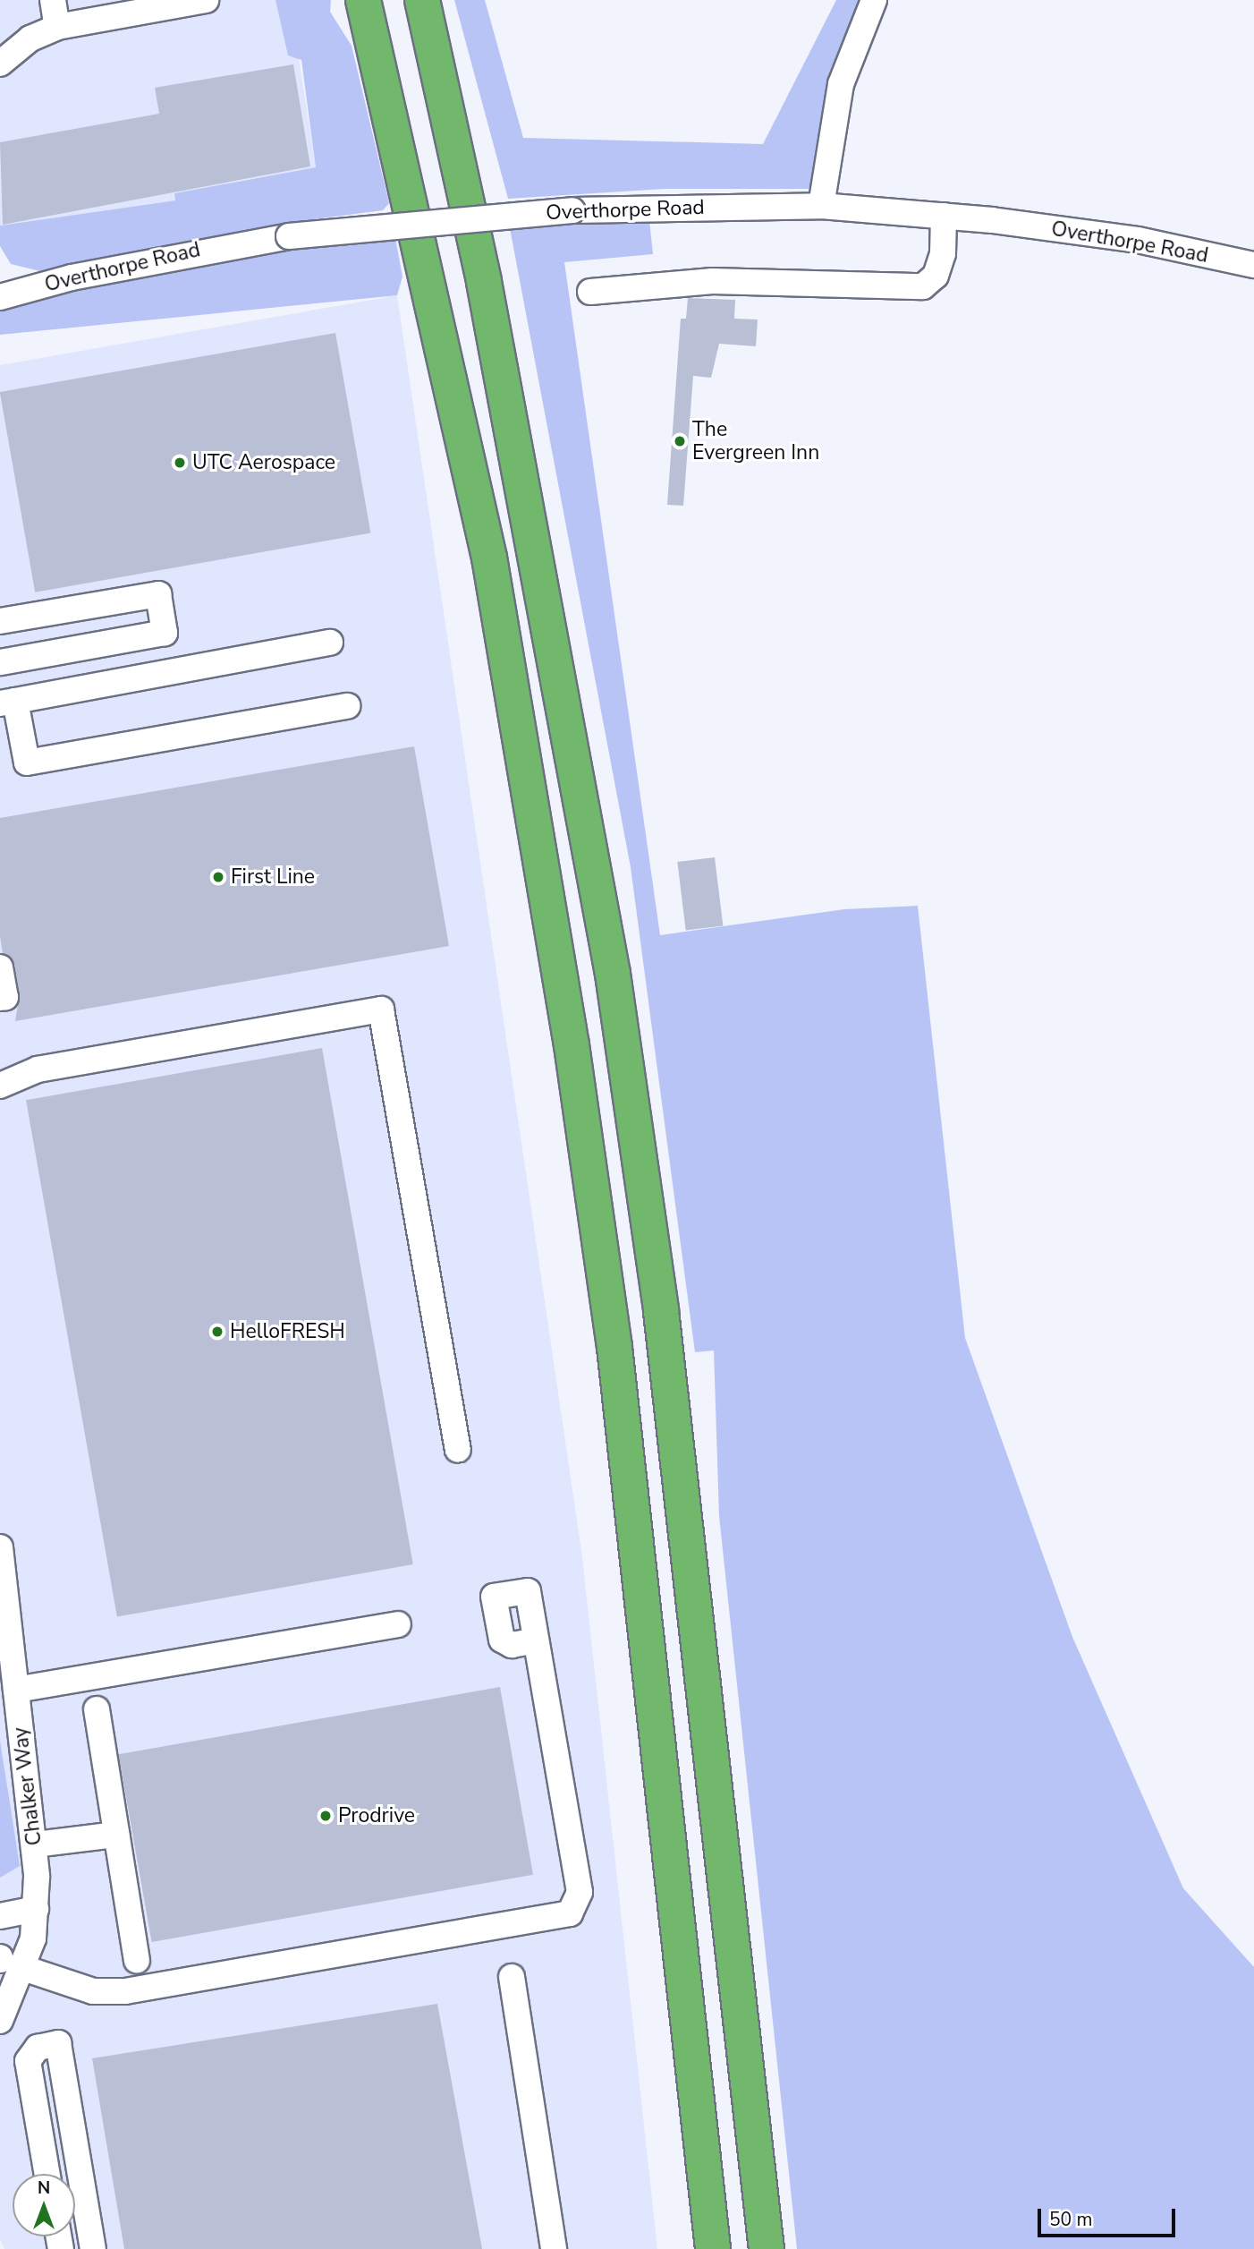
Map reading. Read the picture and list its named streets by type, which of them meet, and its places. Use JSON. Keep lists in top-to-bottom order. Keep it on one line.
{"streets":{"street":["Overthorpe Road","Chalker Way"]},"places":["The Evergreen Inn","UTC Aerospace","First Line","HelloFRESH","Prodrive"],"scale_bar":"50 m","north":"top"}
